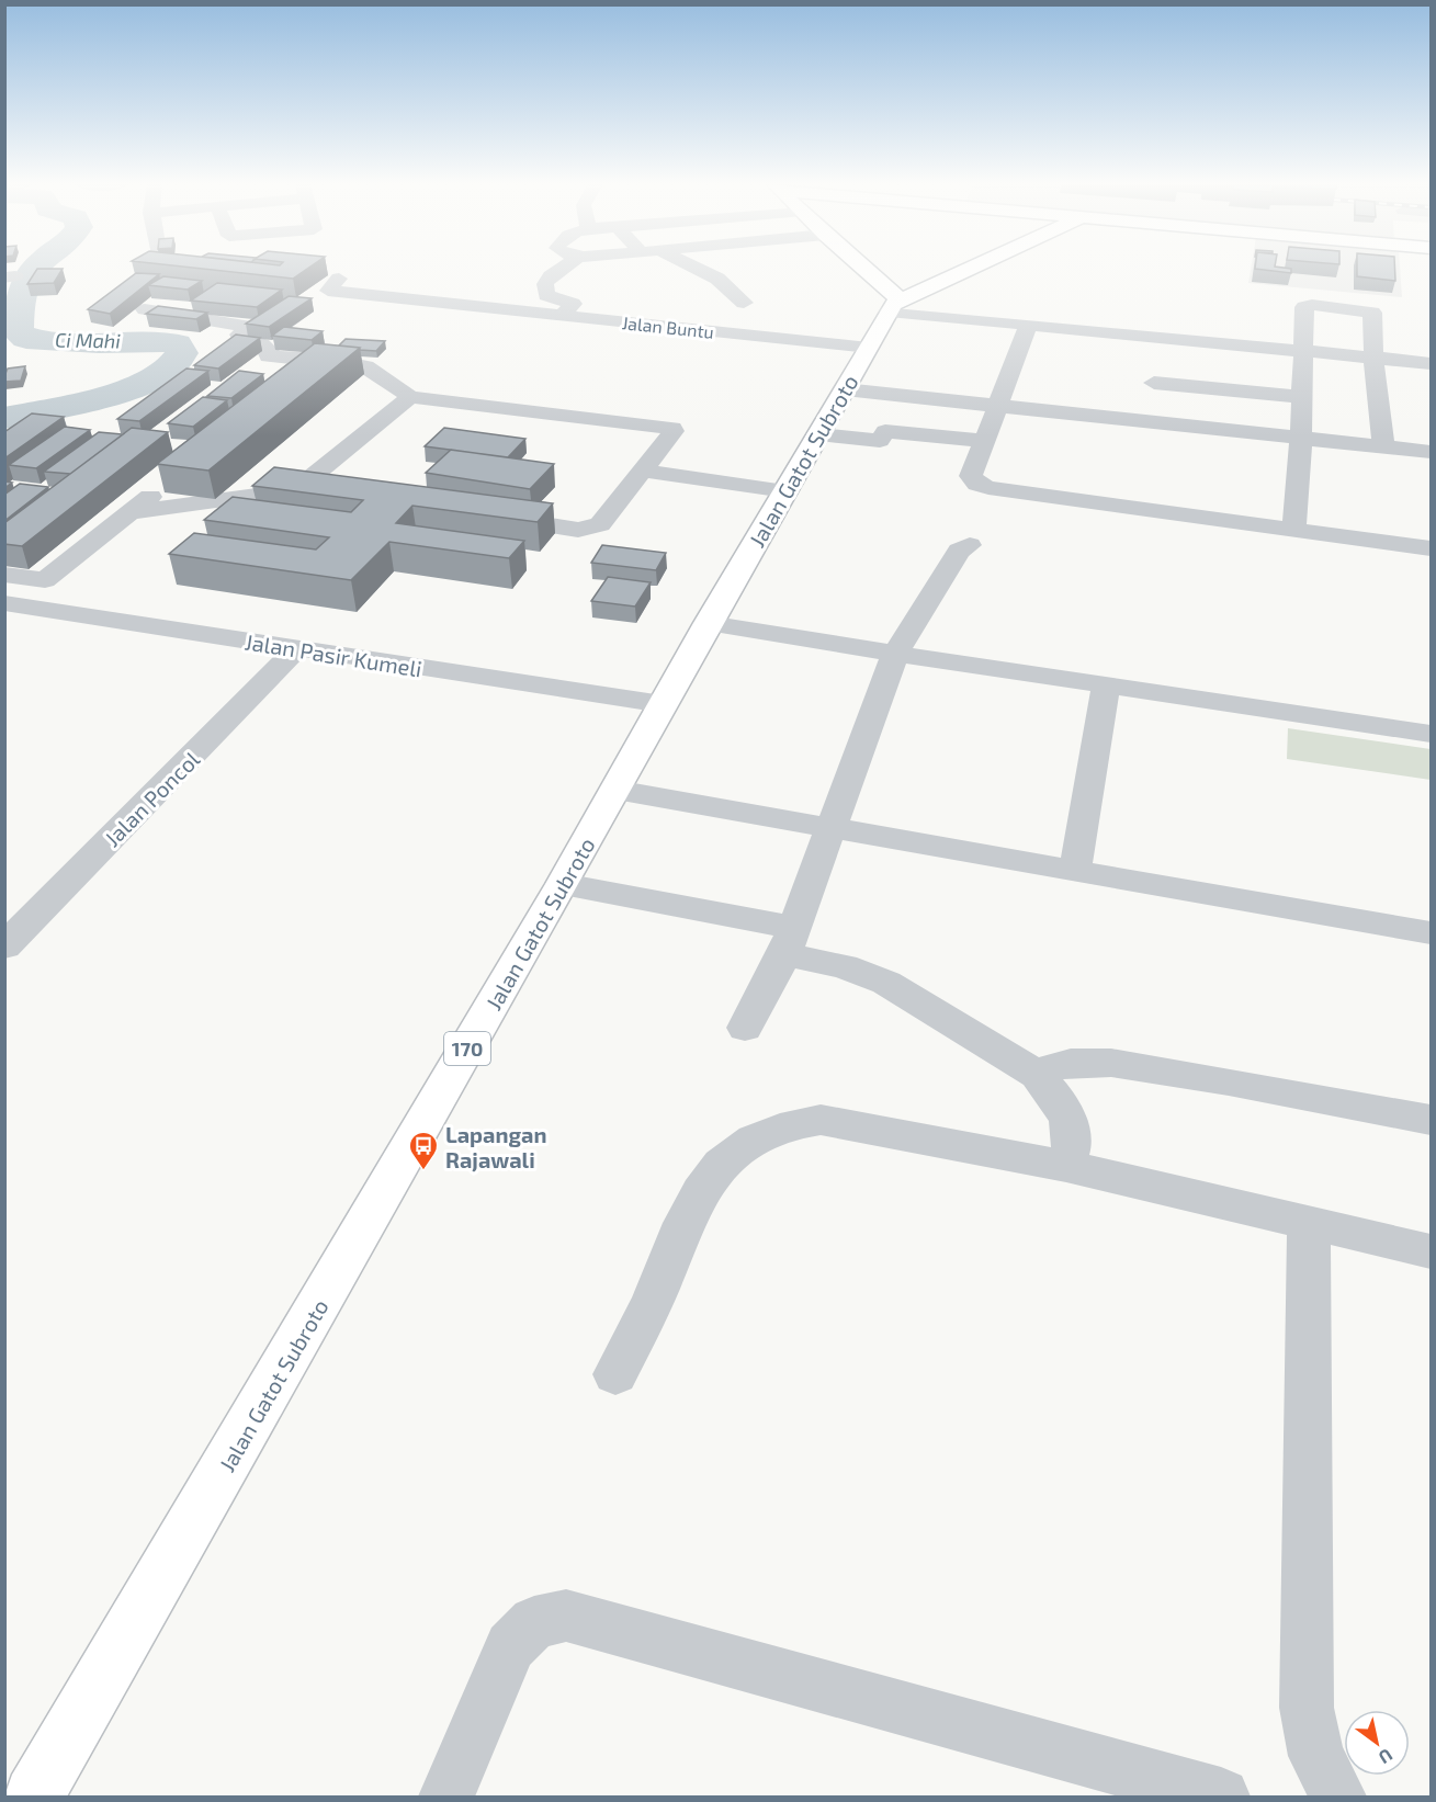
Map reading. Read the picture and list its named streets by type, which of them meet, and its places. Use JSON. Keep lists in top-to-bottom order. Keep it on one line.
{"streets":{"main road":["Jalan Gatot Subroto","170"],"street":["Jalan Buntu","Jalan Pasir Kumeli","Jalan Poncol"]},"crossings":[["Jalan Buntu","Jalan Gatot Subroto"],["Jalan Gatot Subroto","Jalan Pasir Kumeli"],["Jalan Pasir Kumeli","Jalan Poncol"]],"water":["Ci Mahi"],"places":{"bus stop":["Lapangan Rajawali"]},"north":"bottom right"}
